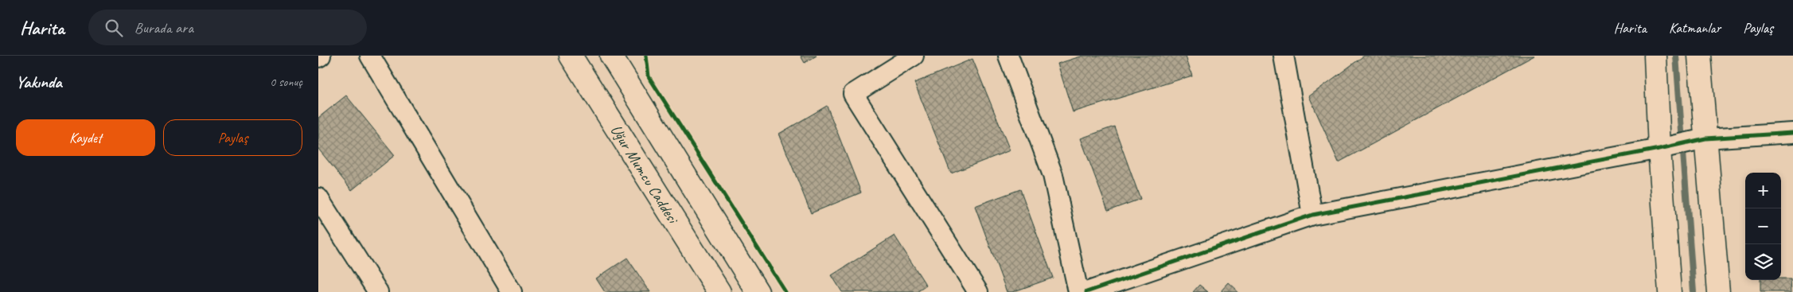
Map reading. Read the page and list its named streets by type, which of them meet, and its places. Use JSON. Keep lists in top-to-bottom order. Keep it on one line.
{"streets":{"main road":["Uğur Mumcu Caddesi"]},"page":{"header":"Harita","search":"Burada ara","nav":["Harita","Katmanlar","Paylaş"],"heading":["Yakında","0 sonuç"],"buttons":["Kaydet","Paylaş"],"map_buttons":["+","−"]}}
